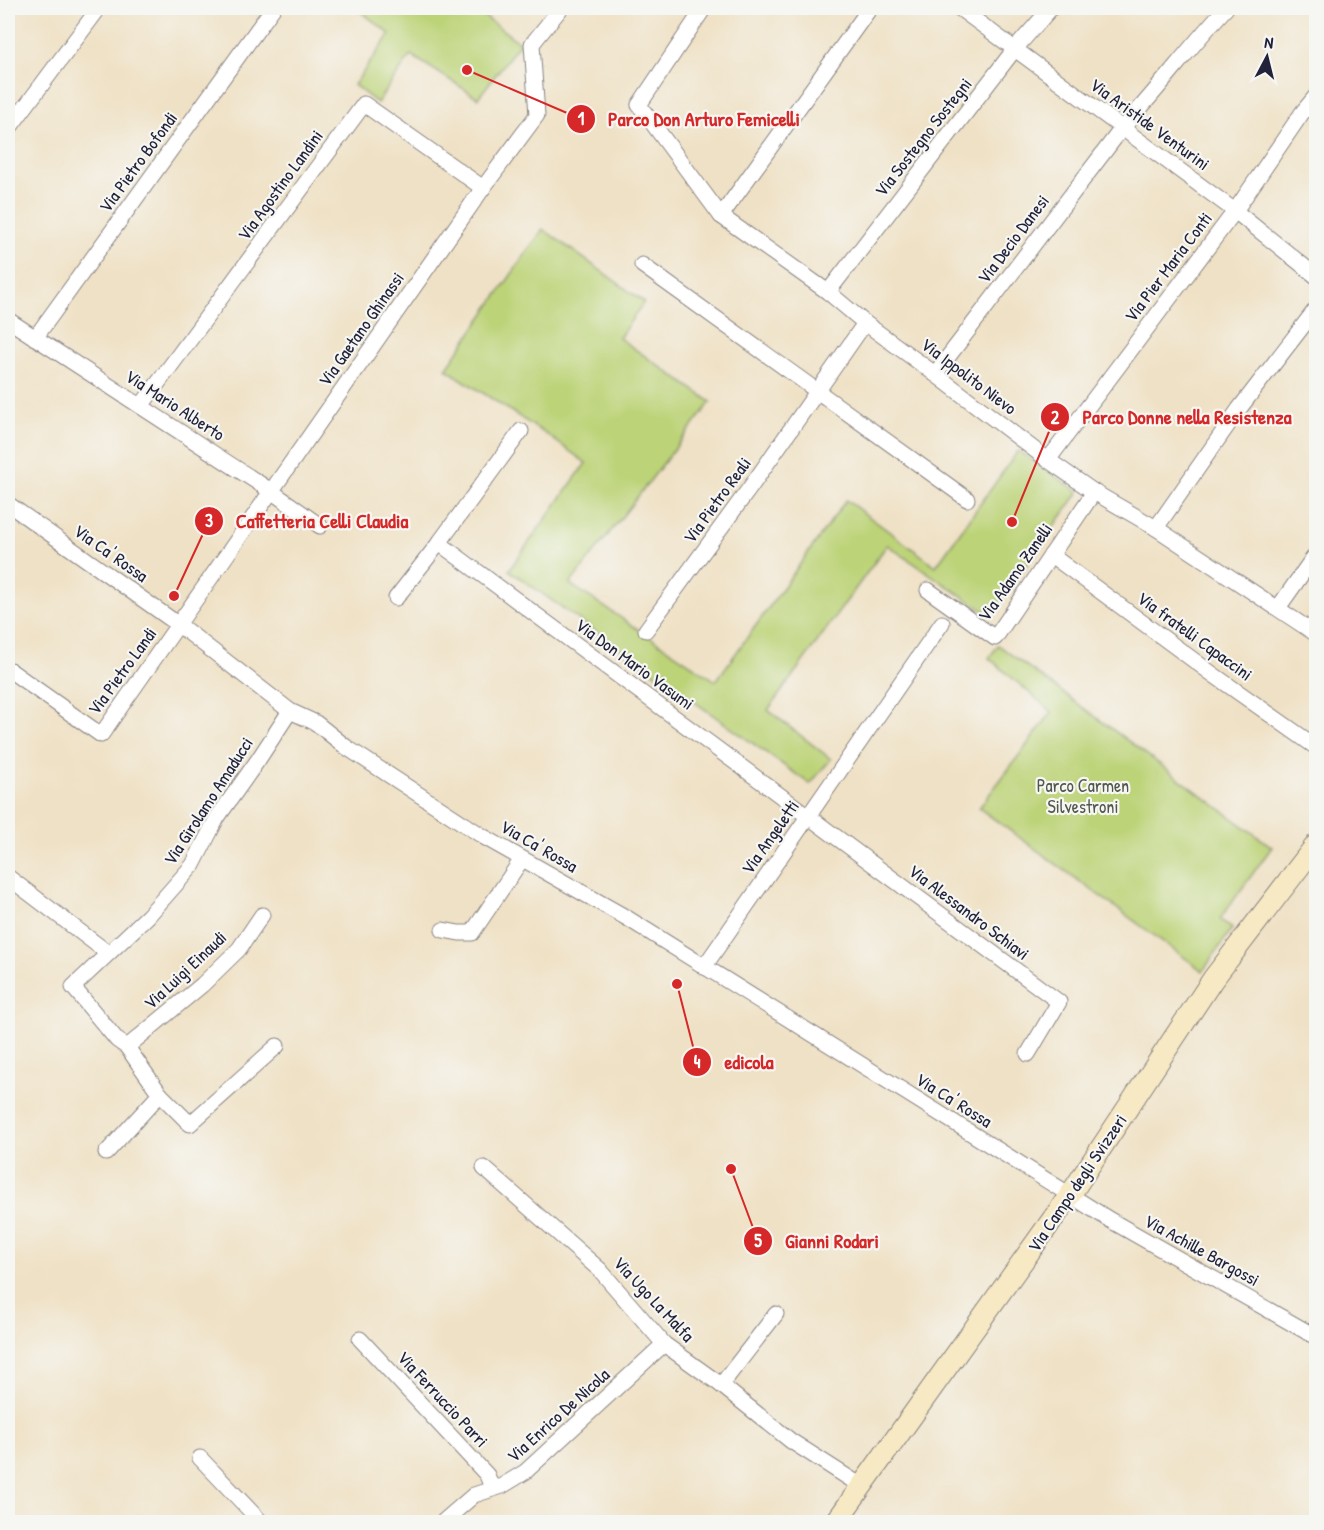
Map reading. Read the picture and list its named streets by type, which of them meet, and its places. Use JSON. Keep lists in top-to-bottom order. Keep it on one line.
{"streets":{"main road":["Via Campo degli Svizzeri"],"street":["Via Aristide Venturini","Via Sostegno Sostegni","Via Pietro Bofondi","Via Agostino Landini","Via Decio Danesi","Via Pier Maria Conti","Via Gaetano Ghinassi","Via Ippolito Nievo","Via Mario Alberto","Via Pietro Reali","Via Ca' Rossa","Via Adamo Zanelli","Via fratelli Capaccini","Via Don Mario Vasumi","Via Pietro Landi","Via Girolamo Amaducci","Via Angeletti","Via Alessandro Schiavi","Via Luigi Einaudi","Via Achille Bargossi","Via Ugo La Malfa","Via Ferruccio Parri","Via Enrico De Nicola"]},"crossings":[["Via Aristide Venturini","Via Sostegno Sostegni"],["Via Aristide Venturini","Via Decio Danesi"],["Via Aristide Venturini","Via Pier Maria Conti"],["Via Sostegno Sostegni","Via Ippolito Nievo"],["Via Pietro Bofondi","Via Mario Alberto"],["Via Agostino Landini","Via Gaetano Ghinassi"],["Via Agostino Landini","Via Mario Alberto"],["Via Decio Danesi","Via Ippolito Nievo"],["Via Pier Maria Conti","Via Ippolito Nievo"],["Via Gaetano Ghinassi","Via Mario Alberto"],["Via Gaetano Ghinassi","Via Ca' Rossa"],["Via Gaetano Ghinassi","Via Pietro Landi"],["Via Ippolito Nievo","Via Pietro Reali"],["Via Ippolito Nievo","Via Adamo Zanelli"],["Via Ca' Rossa","Via Pietro Landi"],["Via Ca' Rossa","Via Girolamo Amaducci"],["Via Ca' Rossa","Via Angeletti"],["Via Ca' Rossa","Via Campo degli Svizzeri"],["Via Ca' Rossa","Via Achille Bargossi"],["Via Adamo Zanelli","Via fratelli Capaccini"],["Via Don Mario Vasumi","Via Angeletti"],["Via Don Mario Vasumi","Via Alessandro Schiavi"],["Via Girolamo Amaducci","Via Luigi Einaudi"],["Via Angeletti","Via Alessandro Schiavi"],["Via Campo degli Svizzeri","Via Achille Bargossi"],["Via Campo degli Svizzeri","Via Ugo La Malfa"],["Via Ugo La Malfa","Via Enrico De Nicola"],["Via Ferruccio Parri","Via Enrico De Nicola"]],"parks":["Parco Carmen Silvestroni"],"places":["Parco Don Arturo Femicelli","Parco Donne nella Resistenza","Caffetteria Celli Claudia","edicola","Gianni Rodari"],"north":"top"}
